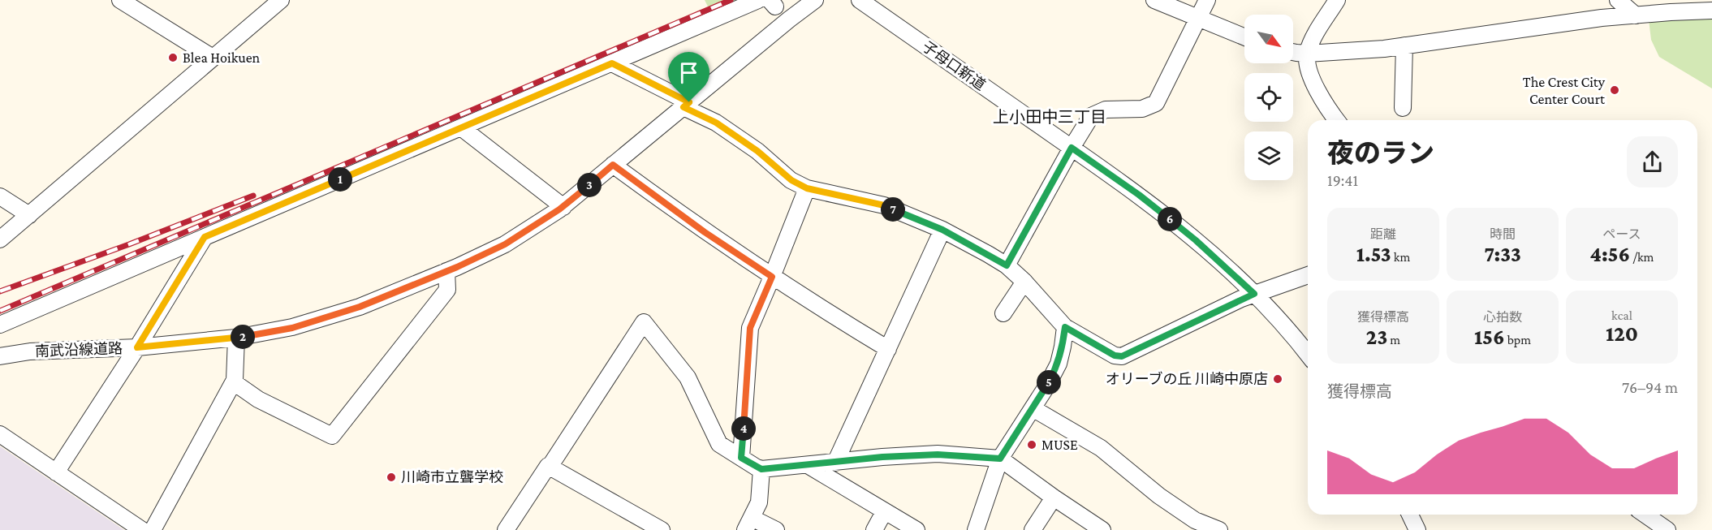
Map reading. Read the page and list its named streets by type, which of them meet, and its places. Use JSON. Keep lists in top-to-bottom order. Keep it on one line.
{"streets":{"street":["子母口新道","南武沿線道路"]},"districts":["上小田中三丁目"],"places":["Blea Hoikuen","The Crest City Center Court","オリーブの丘 川崎中原店","MUSE","川崎市立聾学校"],"north":"bottom right","page":{"heading":["夜のラン","19:41"],"pins":["1","3","7","6","2","5","4"],"stats":[["距離","1.53 km"],["時間","7:33"],["ペース","4:56 /km"],["獲得標高","23 m"],["心拍数","156 bpm"],["kcal","120"]],"chart":["獲得標高","76–94 m"]}}
